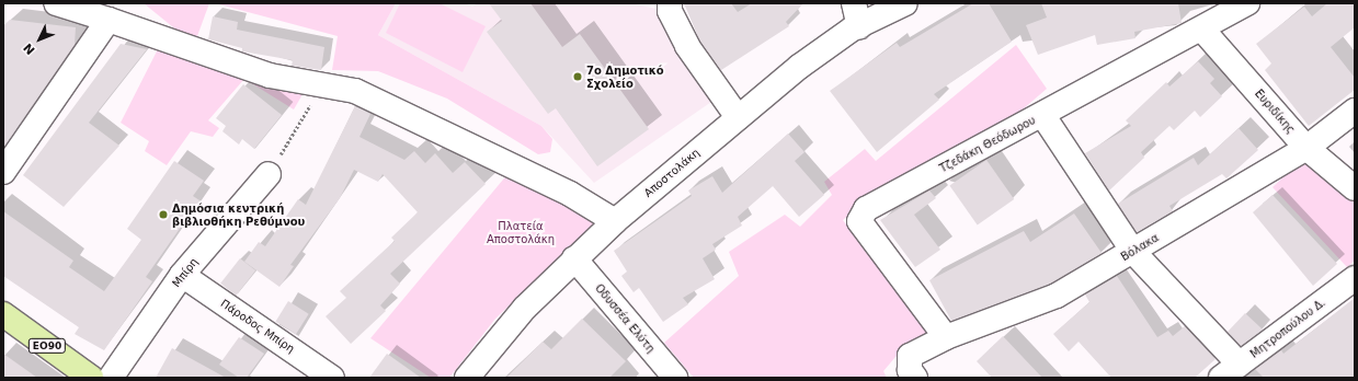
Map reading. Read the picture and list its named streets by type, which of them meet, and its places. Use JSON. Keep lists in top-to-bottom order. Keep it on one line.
{"streets":{"main road":["ΕΟ90"],"street":["Ευριδίκης","Τζεδάκη Θεόδωρου","Αποστολάκη","Βόλακα","Μπίρη","Οδυσσέα Ελύτη","Πάροδος Μπίρη","Μητροπούλου Δ."]},"crossings":[["Ευριδίκης","Τζεδάκη Θεόδωρου"],["Ευριδίκης","Βόλακα"],["Τζεδάκη Θεόδωρου","Βόλακα"],["Αποστολάκη","Οδυσσέα Ελύτη"],["Μπίρη","Πάροδος Μπίρη"]],"parks":["Πλατεία Αποστολάκη"],"places":["7ο Δημοτικό Σχολείο","Δημόσια κεντρική βιβλιοθήκη Ρεθύμνου"],"north":"bottom left"}
